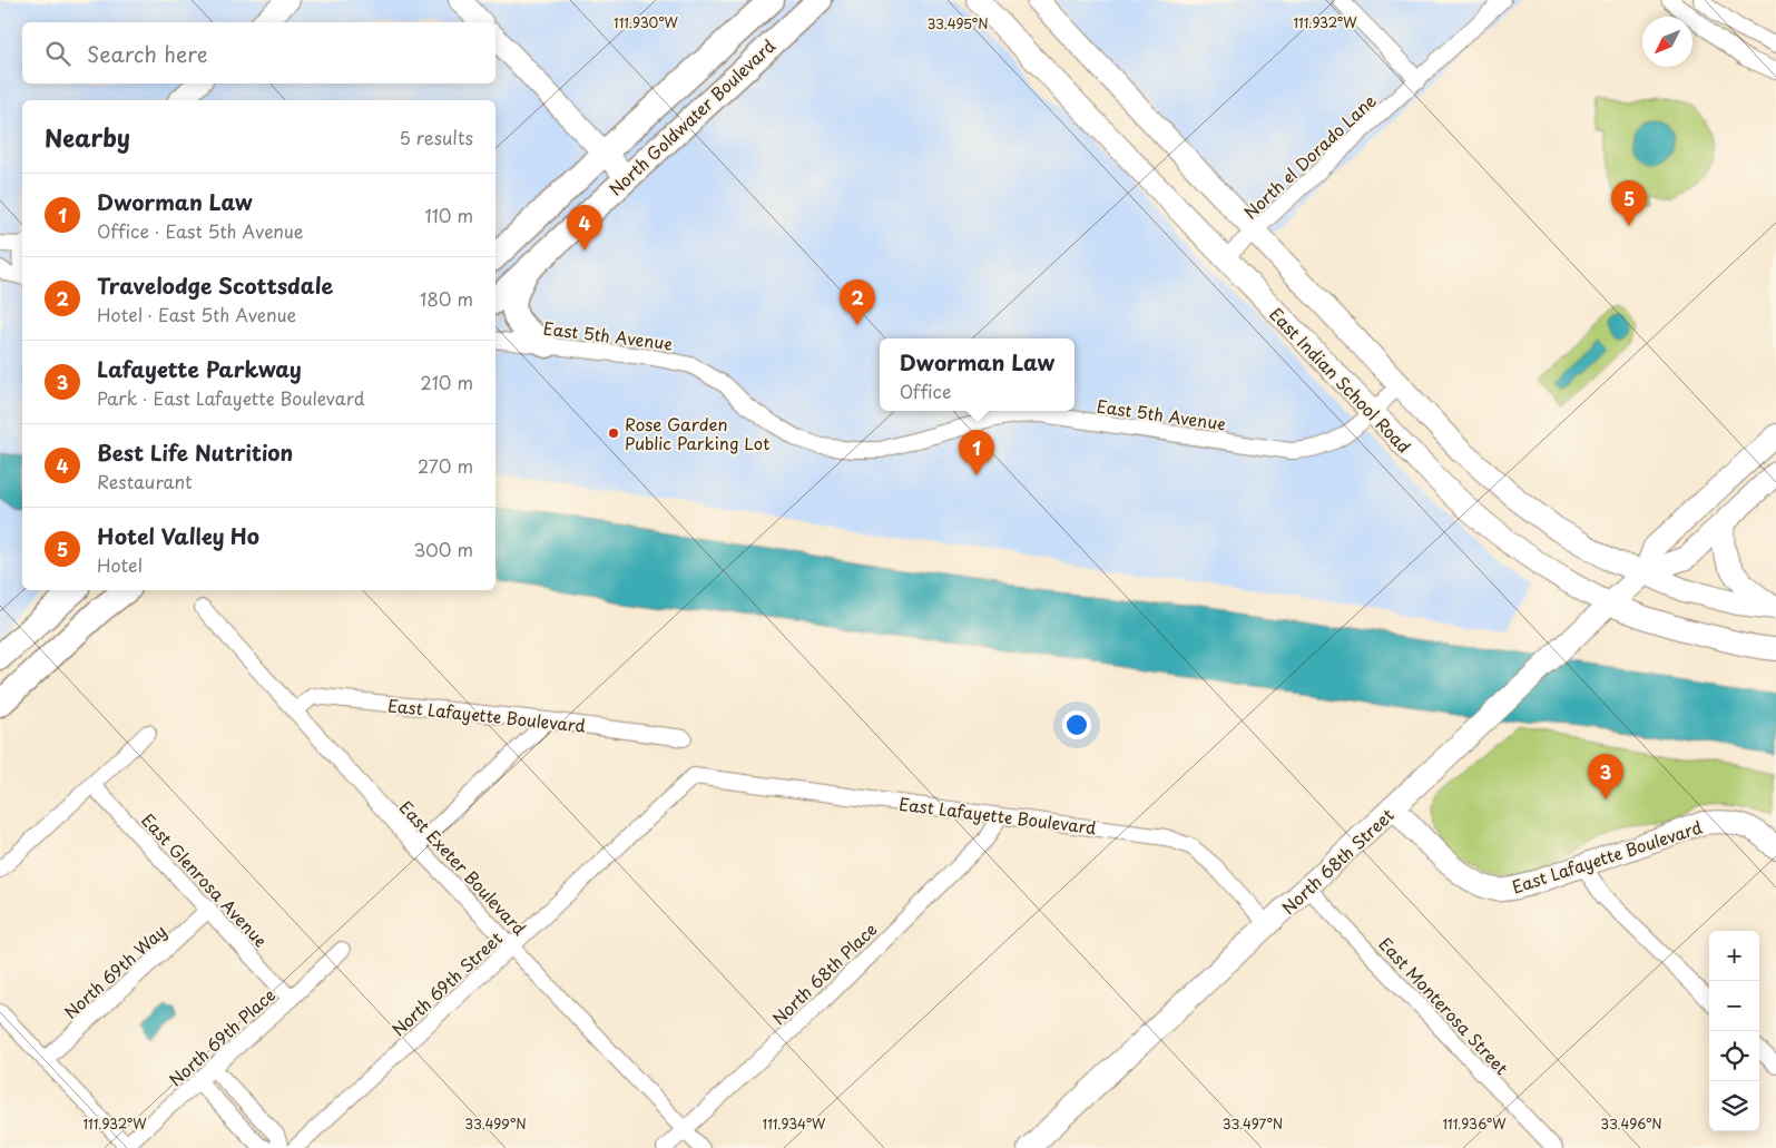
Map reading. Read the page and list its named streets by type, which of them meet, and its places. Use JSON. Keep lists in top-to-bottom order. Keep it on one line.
{"streets":{"main road":["North Goldwater Boulevard","East Indian School Road","East Lafayette Boulevard","North 68th Street"],"street":["North el Dorado Lane","East 5th Avenue","East Exeter Boulevard","East Glenrosa Avenue","North 69th Way","North 68th Place","North 69th Street","East Monterosa Street","North 69th Place"]},"crossings":[["North el Dorado Lane","East Indian School Road"],["East 5th Avenue","East Indian School Road"],["East Indian School Road","North 68th Street"],["East Lafayette Boulevard","North 68th Street"],["East Lafayette Boulevard","East Exeter Boulevard"],["East Lafayette Boulevard","North 68th Place"],["East Lafayette Boulevard","North 69th Street"],["North 68th Street","East Monterosa Street"],["East Exeter Boulevard","North 68th Place"],["East Exeter Boulevard","North 69th Street"],["East Glenrosa Avenue","North 69th Way"],["East Glenrosa Avenue","North 69th Place"]],"places":["Rose Garden Public Parking Lot"],"north":"bottom left","page":{"search":"Search here","heading":["Nearby","5 results"],"list":[{"mark":"1","name":"Dworman Law","note":"Office · East 5th Avenue","value":"110 m"},{"mark":"2","name":"Travelodge Scottsdale","note":"Hotel · East 5th Avenue","value":"180 m"},{"mark":"3","name":"Lafayette Parkway","note":"Park · East Lafayette Boulevard","value":"210 m"},{"mark":"4","name":"Best Life Nutrition","note":"Restaurant","value":"270 m"},{"mark":"5","name":"Hotel Valley Ho","note":"Hotel","value":"300 m"}],"pins":["5","4","2","1","3"],"popup":["Dworman Law","Office"],"map_buttons":["+","−"]},"coordinates":["111.930°W","111.932°W","33.495°N","33.499°N","33.497°N","33.496°N","111.934°W","111.936°W"]}
